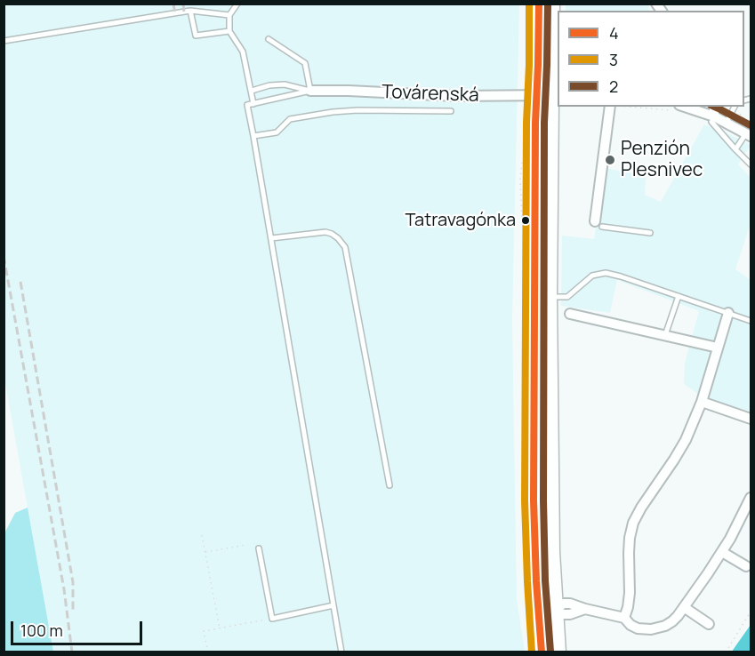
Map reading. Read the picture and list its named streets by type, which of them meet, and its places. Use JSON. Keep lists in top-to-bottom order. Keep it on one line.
{"streets":{"street":["Továrenská"]},"places":["Penzión Plesnivec","Tatravagónka"],"lines":["transit line 4","transit line 3","transit line 2"],"legend":["4","3","2"],"scale_bar":"100 m"}
